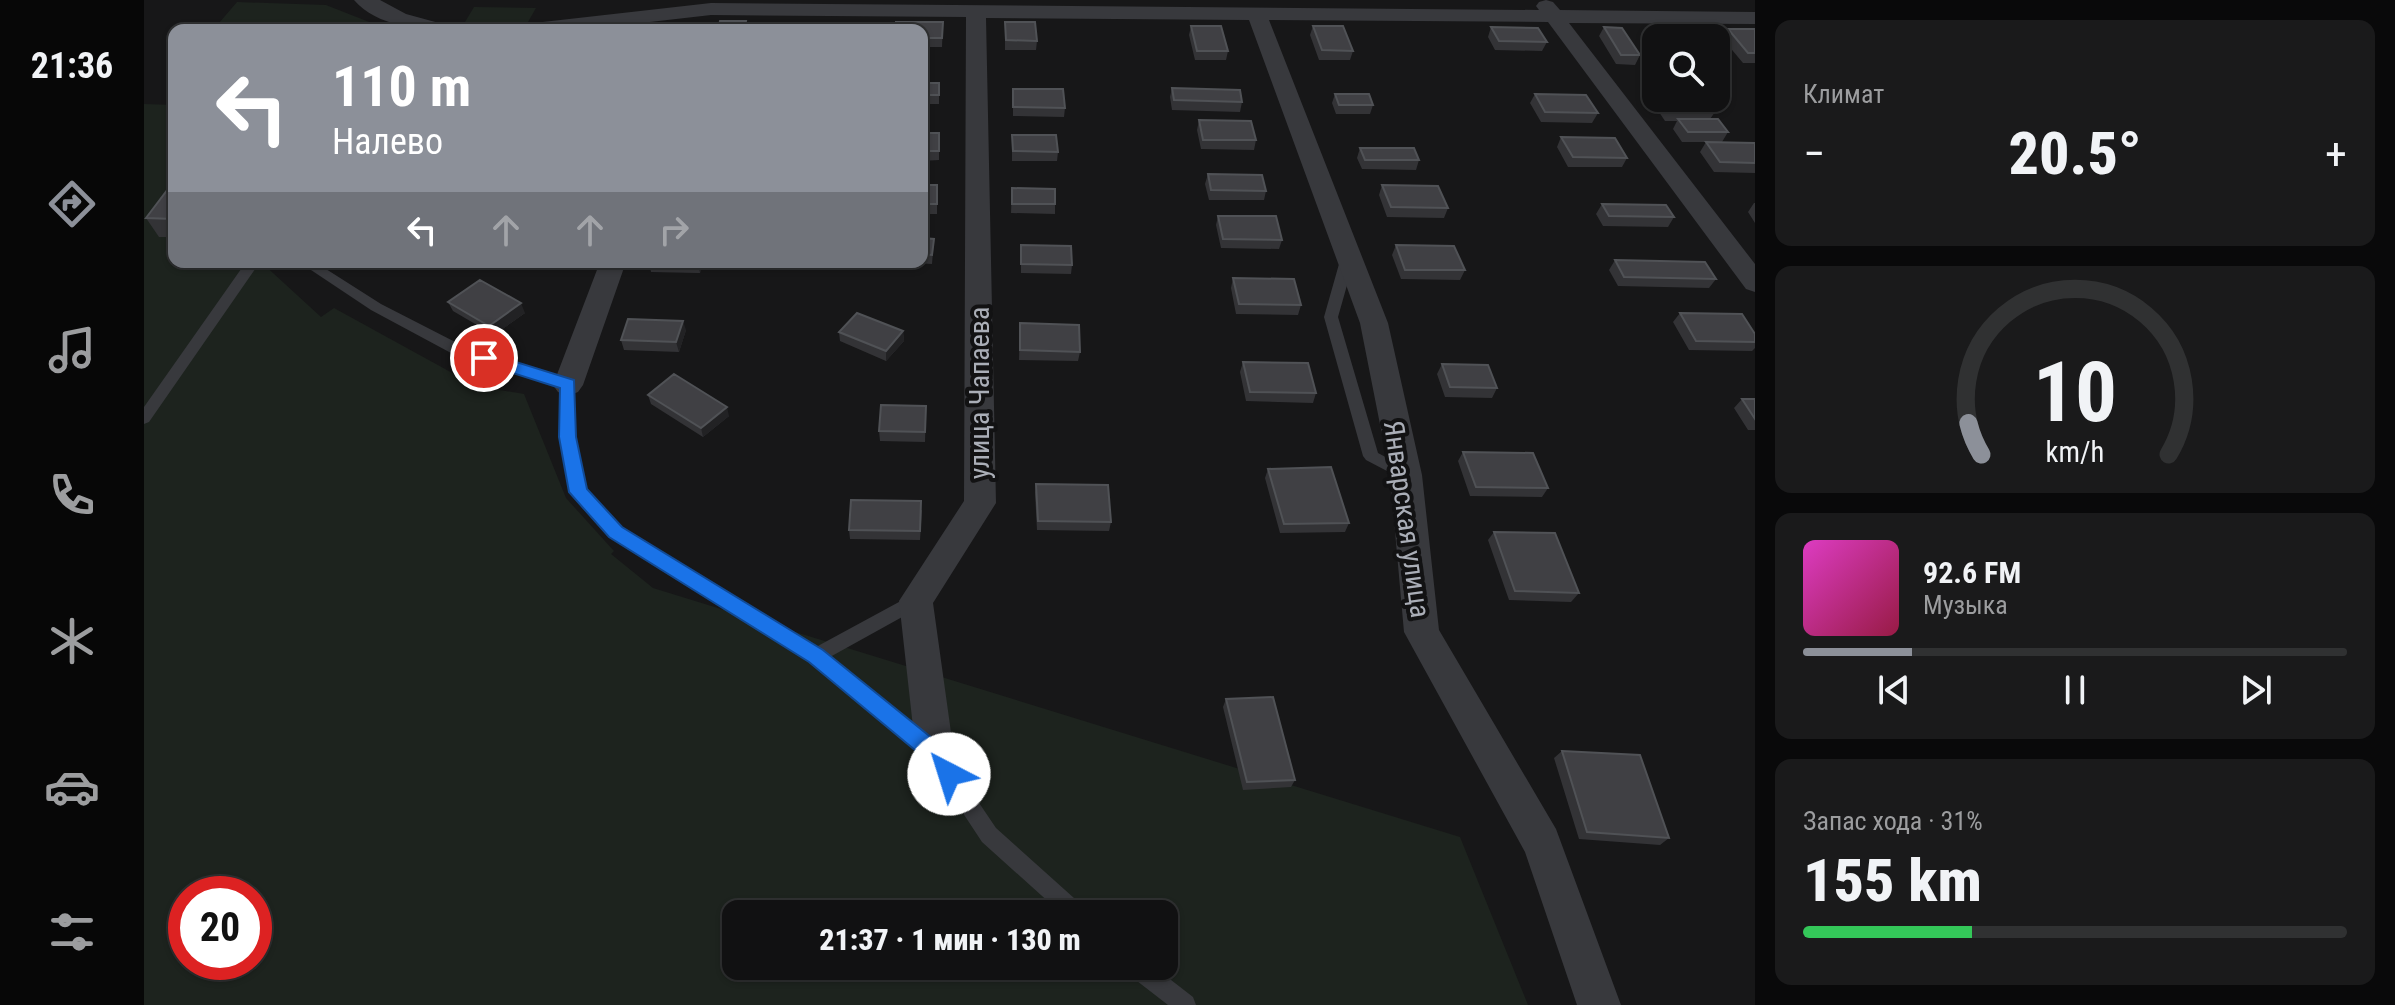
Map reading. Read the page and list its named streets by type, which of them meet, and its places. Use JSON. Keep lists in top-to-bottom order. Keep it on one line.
{"streets":{"street":["улица Чапаева","Январская улица"]},"page":{"tabs":"21:36","tile":["Климат",["Запас хода · 31%","155 km"]],"turn":["110 m","Налево"],"heat":["−","20.5°","+"],"song":["92.6 FM","Музыка"],"limit":"20","trip":"21:37 · 1 мин · 130 m","gauge":["10","km/h"]}}
